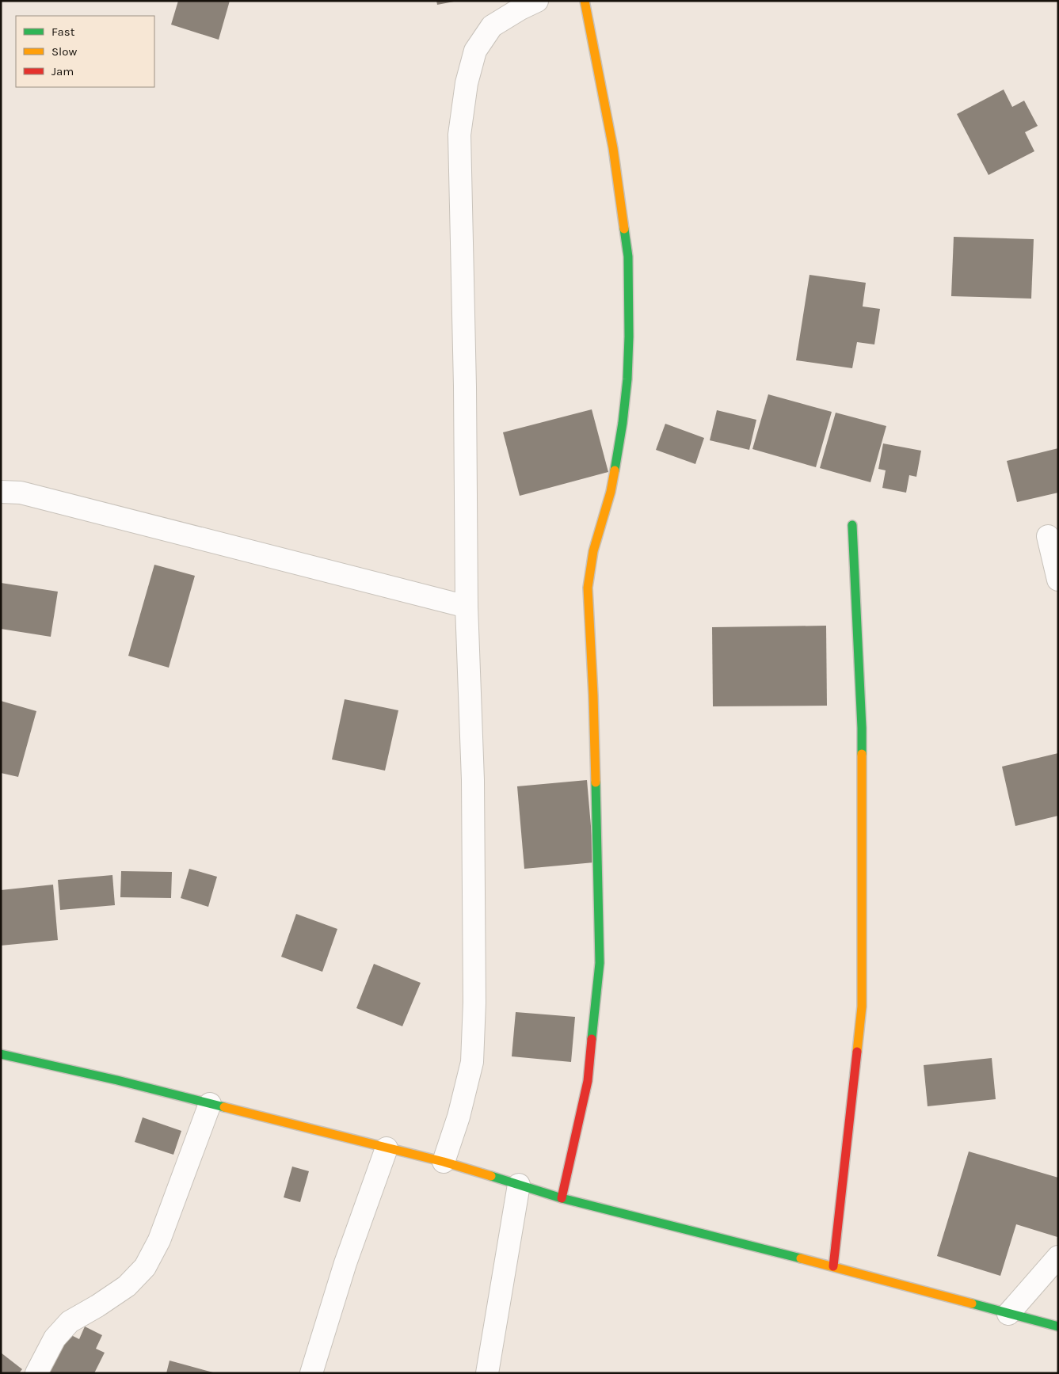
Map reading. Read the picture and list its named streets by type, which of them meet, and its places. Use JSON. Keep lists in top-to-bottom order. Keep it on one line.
{"legend":["Fast","Slow","Jam"]}
